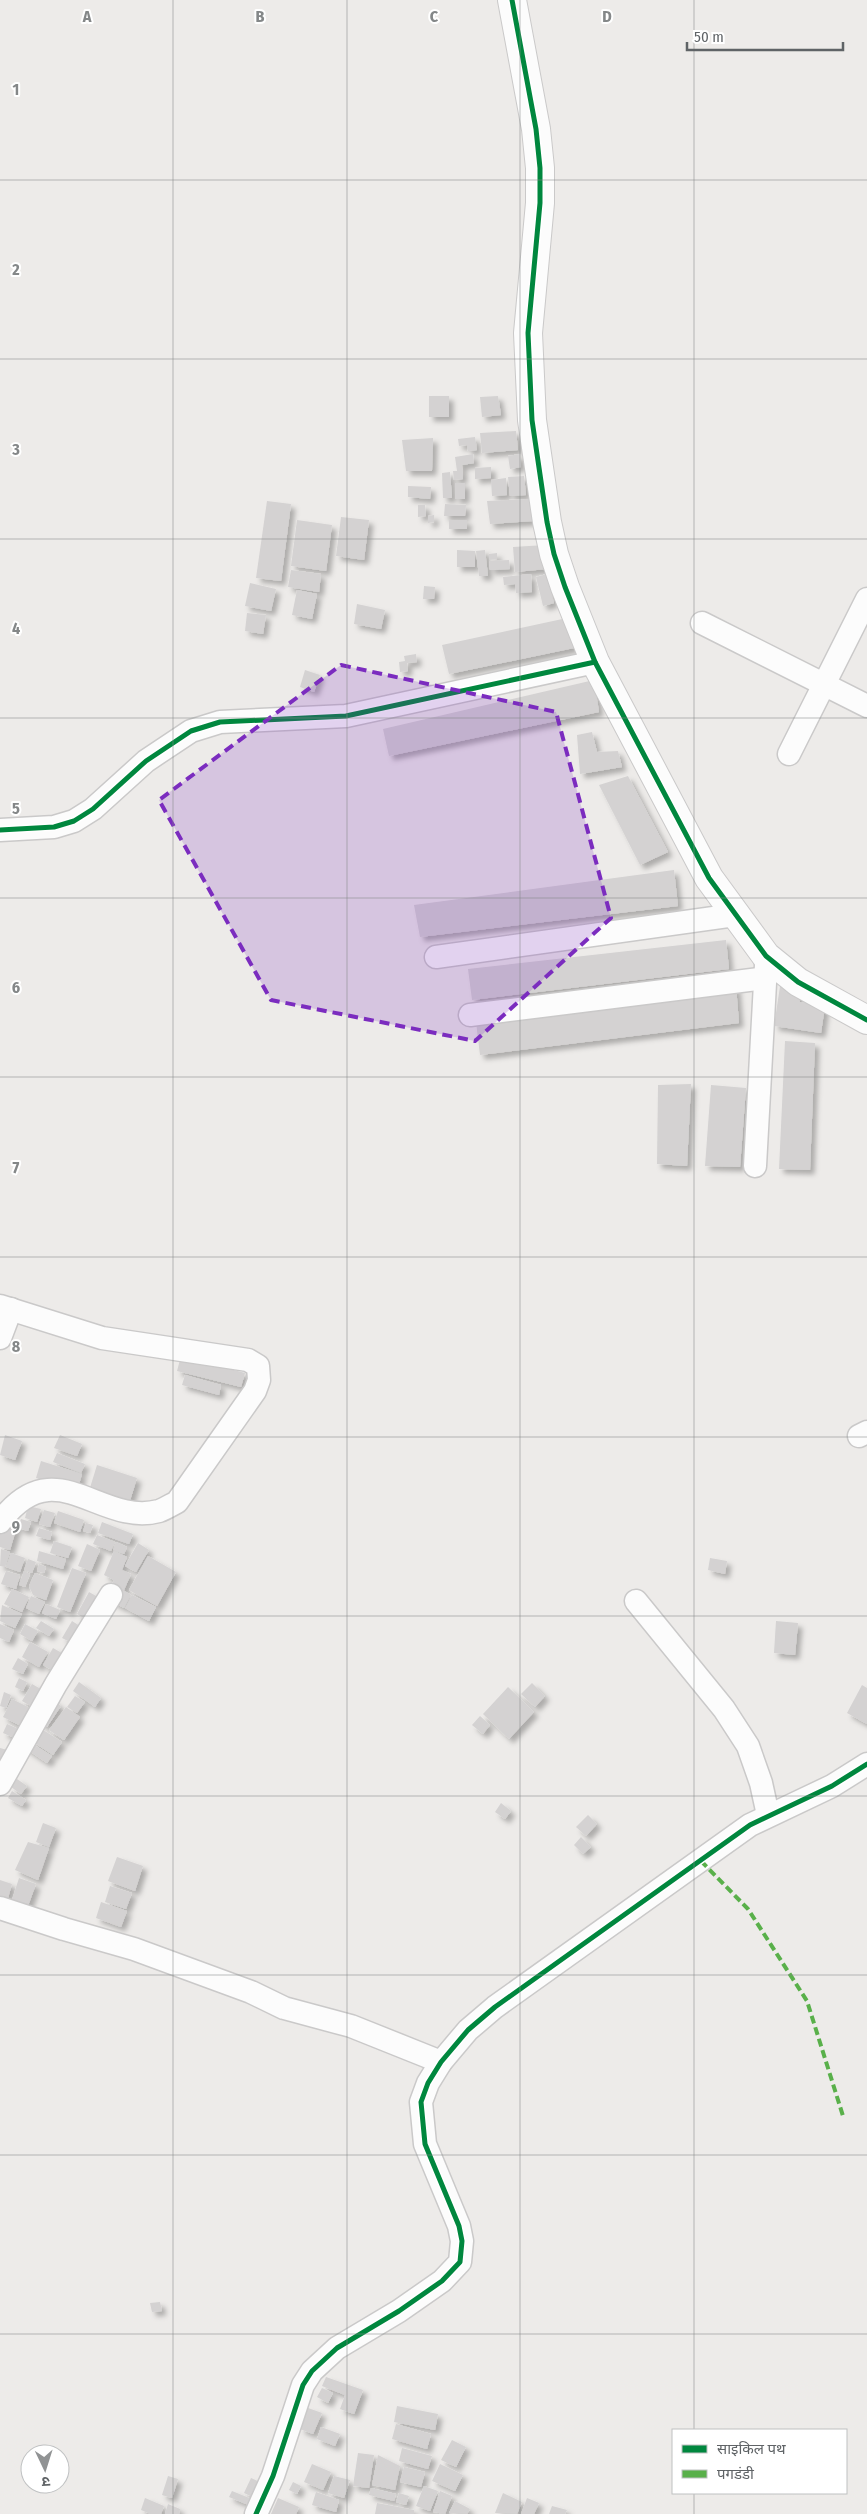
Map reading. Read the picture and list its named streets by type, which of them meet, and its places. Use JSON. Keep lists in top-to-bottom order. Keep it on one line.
{"legend":["साइकिल पथ","पगडंडी"],"scale_bar":"50 m","north":"bottom","grid":{"columns":["A","B","C","D"],"rows":["1","2","3","4","5","6","7","8","9"]}}
